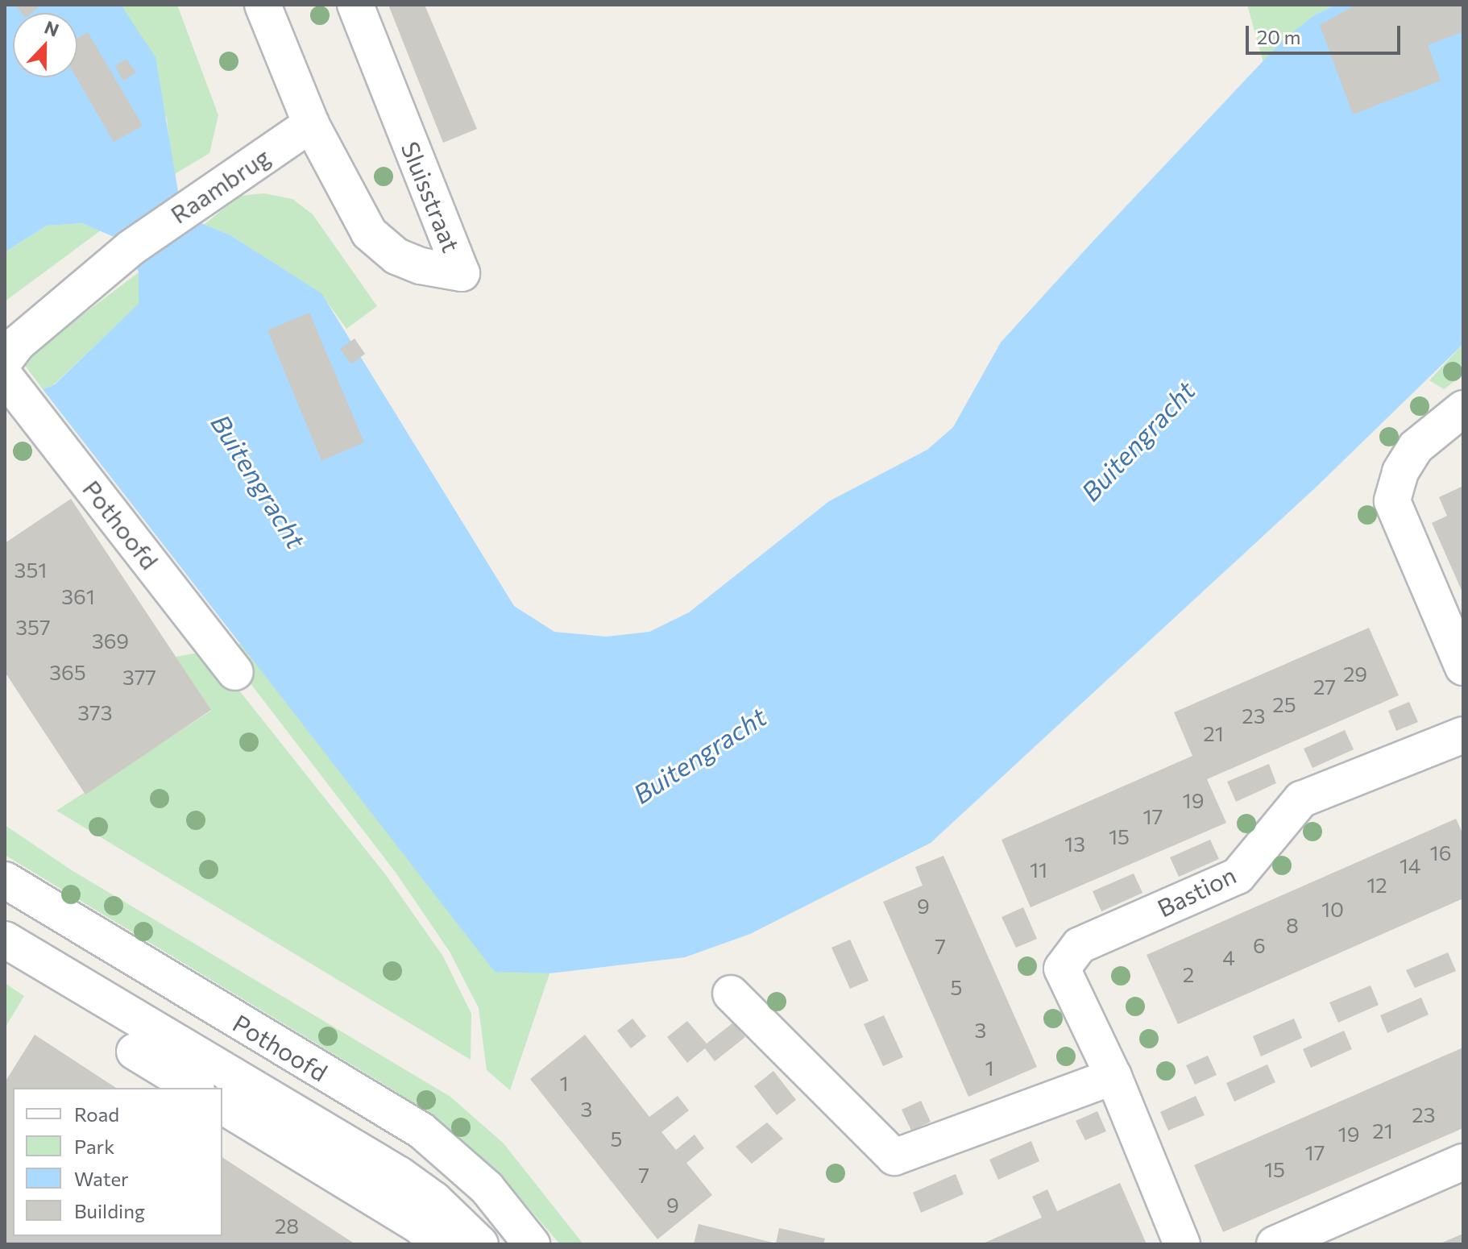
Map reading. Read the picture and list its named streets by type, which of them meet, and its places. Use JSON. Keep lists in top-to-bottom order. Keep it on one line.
{"streets":{"street":["Raambrug","Sluisstraat","Pothoofd","Bastion"]},"crossings":[["Raambrug","Sluisstraat"]],"water":["Buitengracht"],"house_numbers":["351","361","357","369","365","29","377","27","25","373","23","21","19","17","15","13","16","14","11","12","9","10","8","6","7","4","2","5","3","1","1","3","23","21","19","5","17","15","7","9","28"],"legend":["Road","Park","Water","Building"],"scale_bar":"20 m","north":"top"}
